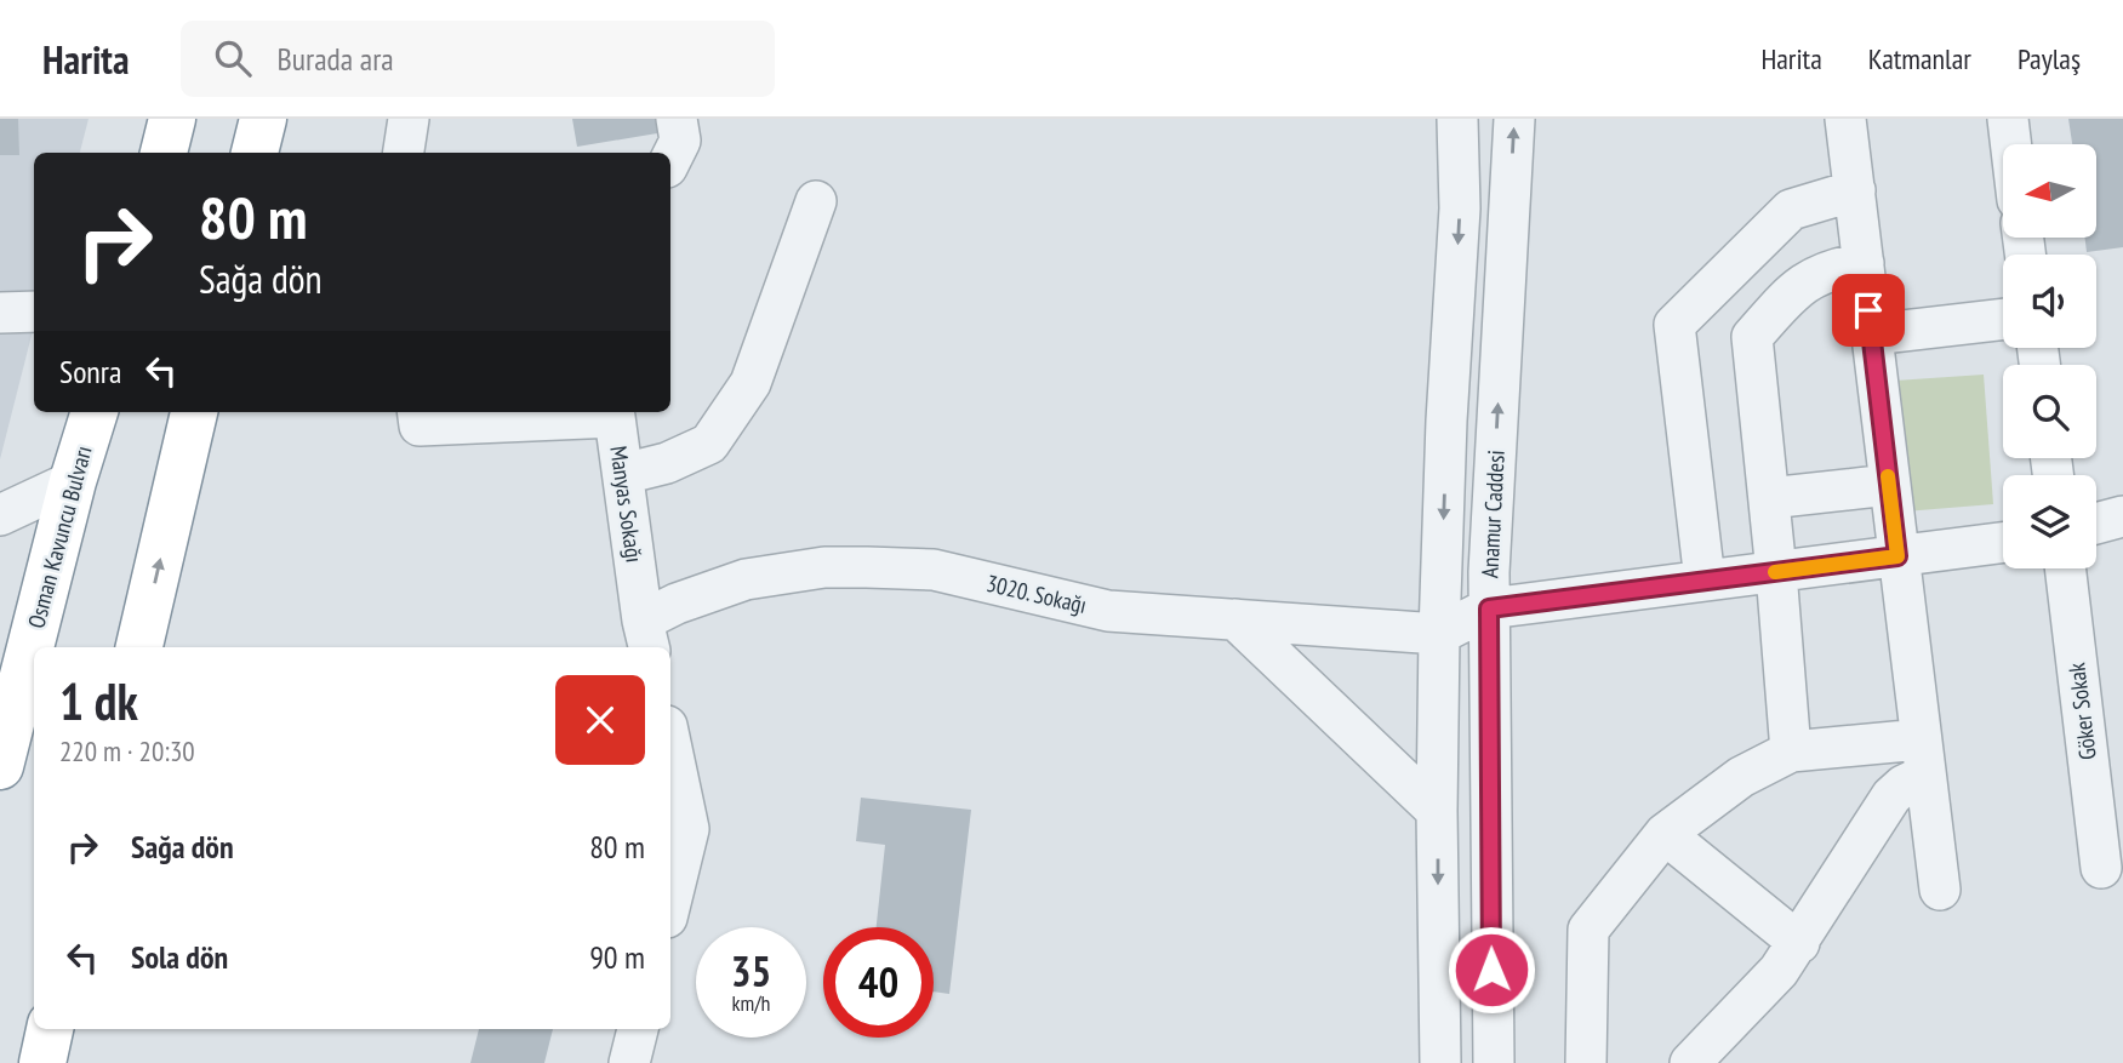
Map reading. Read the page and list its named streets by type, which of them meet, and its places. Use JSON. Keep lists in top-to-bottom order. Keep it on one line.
{"streets":{"highway":["Osman Kavuncu Bulvarı"],"street":["Manyas Sokağı","Anamur Caddesi","3020. Sokağı","Göker Sokak"]},"crossings":[["Manyas Sokağı","3020. Sokağı"],["Anamur Caddesi","3020. Sokağı"]],"north":"left","page":{"header":"Harita","search":"Burada ara","nav":["Harita","Katmanlar","Paylaş"],"turn":["80 m","Sağa dön"],"then":"Sonra","heading":["1 dk","220 m · 20:30"],"list":[{"name":"Sağa dön","value":"80 m"},{"name":"Sola dön","value":"90 m"}],"speed":"35 km/h","limit":"40"}}
